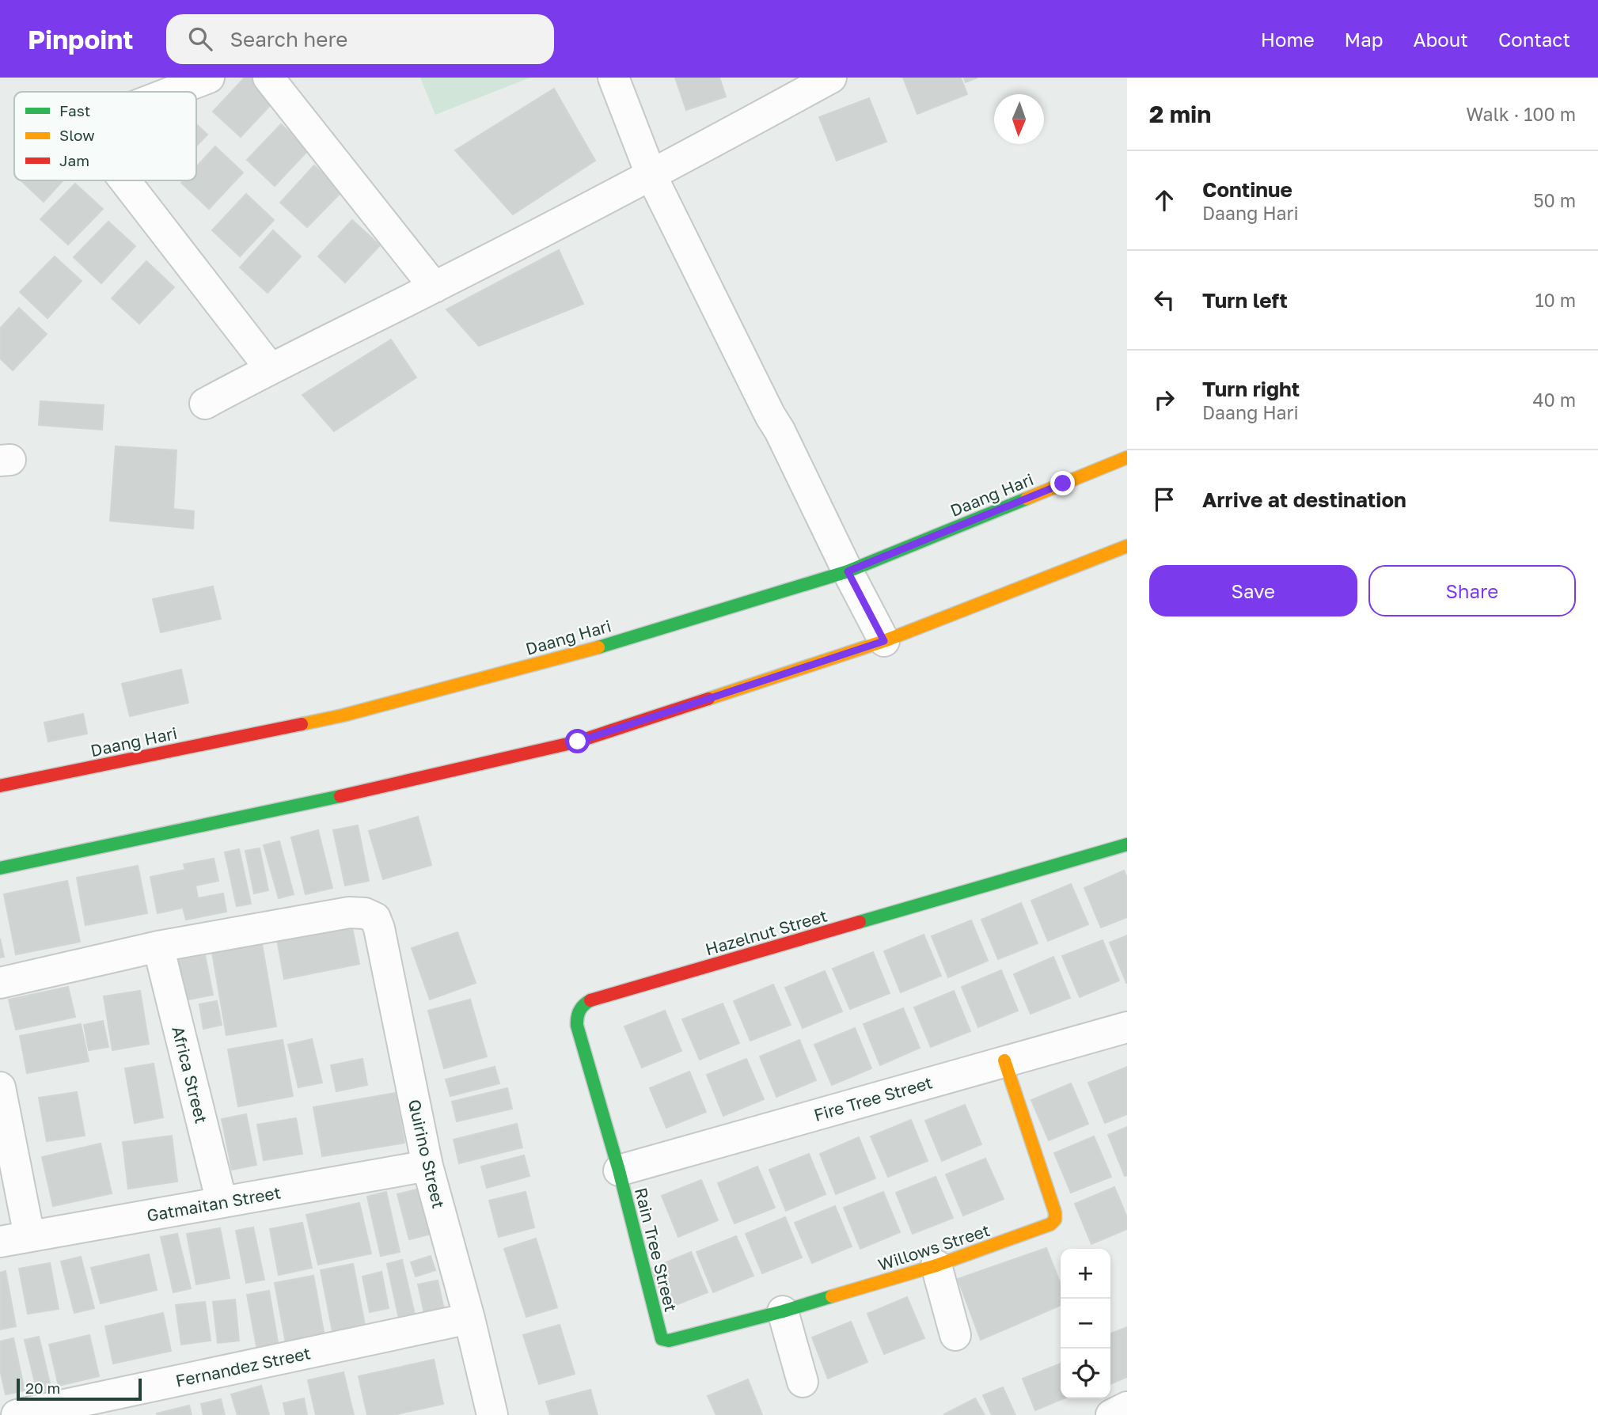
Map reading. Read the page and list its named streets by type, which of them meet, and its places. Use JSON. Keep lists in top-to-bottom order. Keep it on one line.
{"streets":{"main road":["Daang Hari","Hazelnut Street","Willows Street","Rain Tree Street"],"street":["Africa Street","Fire Tree Street","Quirino Street","Gatmaitan Street","Fernandez Street"]},"crossings":[["Hazelnut Street","Fire Tree Street"],["Hazelnut Street","Rain Tree Street"],["Africa Street","Quirino Street"],["Africa Street","Gatmaitan Street"],["Fire Tree Street","Willows Street"],["Fire Tree Street","Rain Tree Street"],["Quirino Street","Gatmaitan Street"],["Quirino Street","Fernandez Street"],["Willows Street","Rain Tree Street"]],"legend":["Fast","Slow","Jam"],"scale_bar":"20 m","north":"bottom","page":{"header":"Pinpoint","search":"Search here","nav":["Home","Map","About","Contact"],"heading":["2 min","Walk · 100 m"],"list":[["Continue","Daang Hari","50 m"],["Turn left","10 m"],["Turn right","Daang Hari","40 m"],"Arrive at destination"],"buttons":["Save","Share"],"map_buttons":["+","−"],"scale":"20 m"}}
